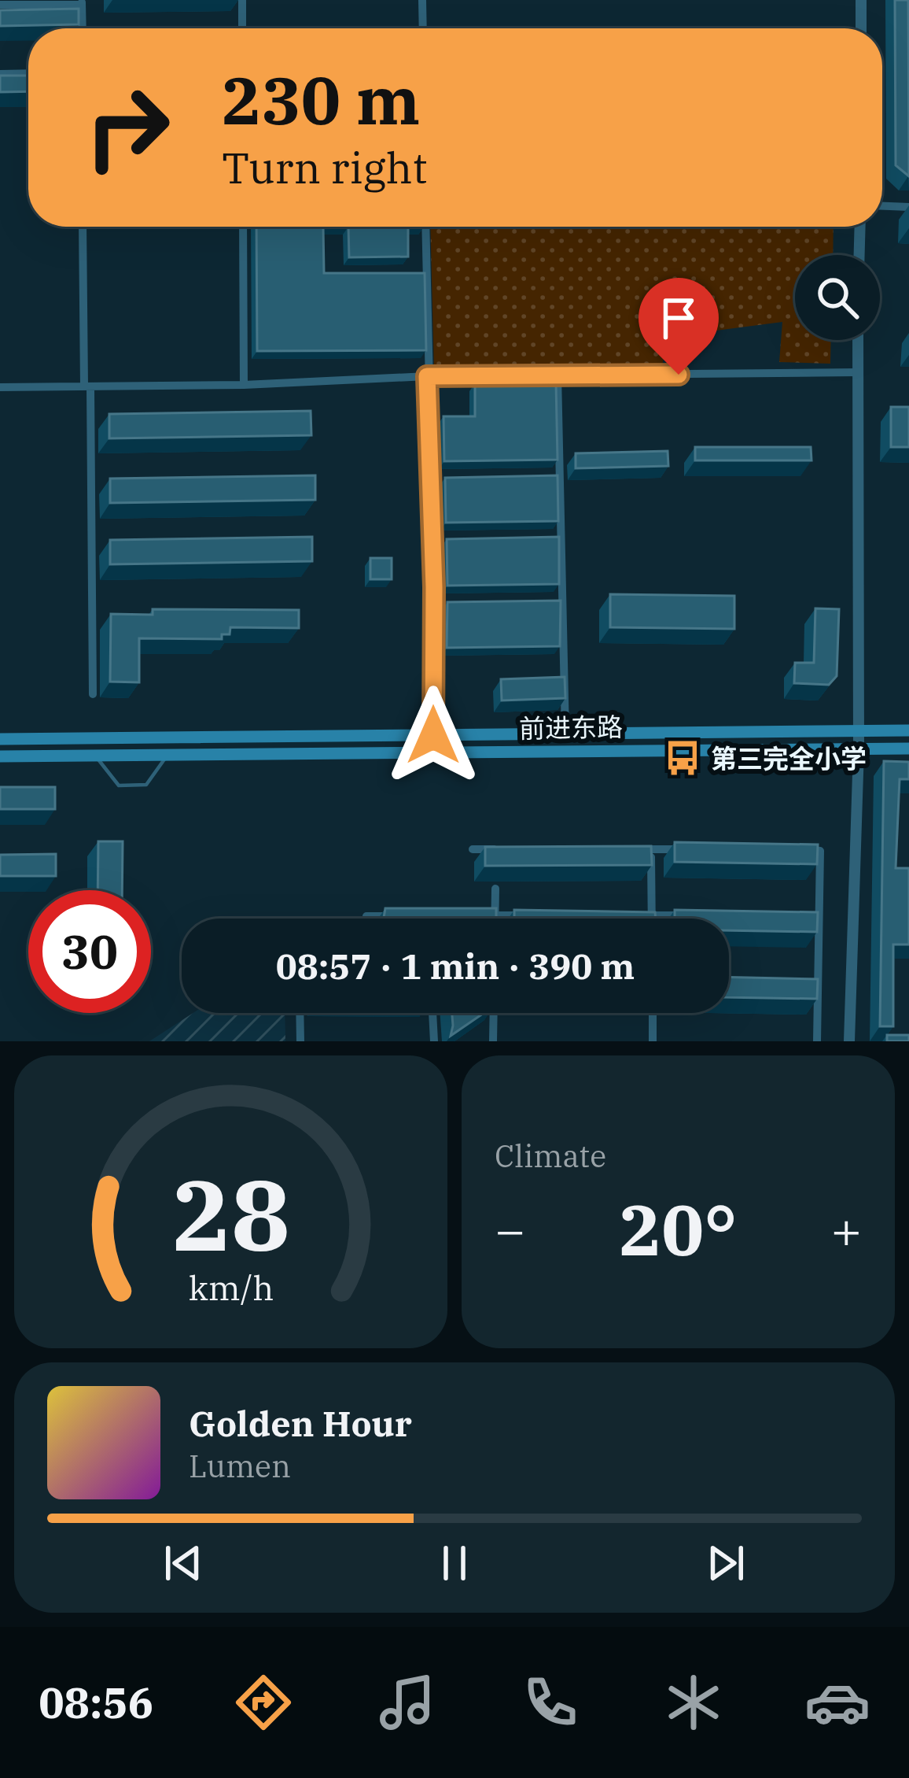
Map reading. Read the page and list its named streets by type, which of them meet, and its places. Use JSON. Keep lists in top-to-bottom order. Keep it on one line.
{"streets":{"main road":["前进东路"]},"places":{"bus stop":["第三完全小学"]},"page":{"turn":["230 m","Turn right"],"limit":"30","trip":"08:57 · 1 min · 390 m","tile":"Climate","heat":["−","20°","+"],"song":["Golden Hour","Lumen"],"tabs":"08:56","gauge":["28","km/h"]}}
